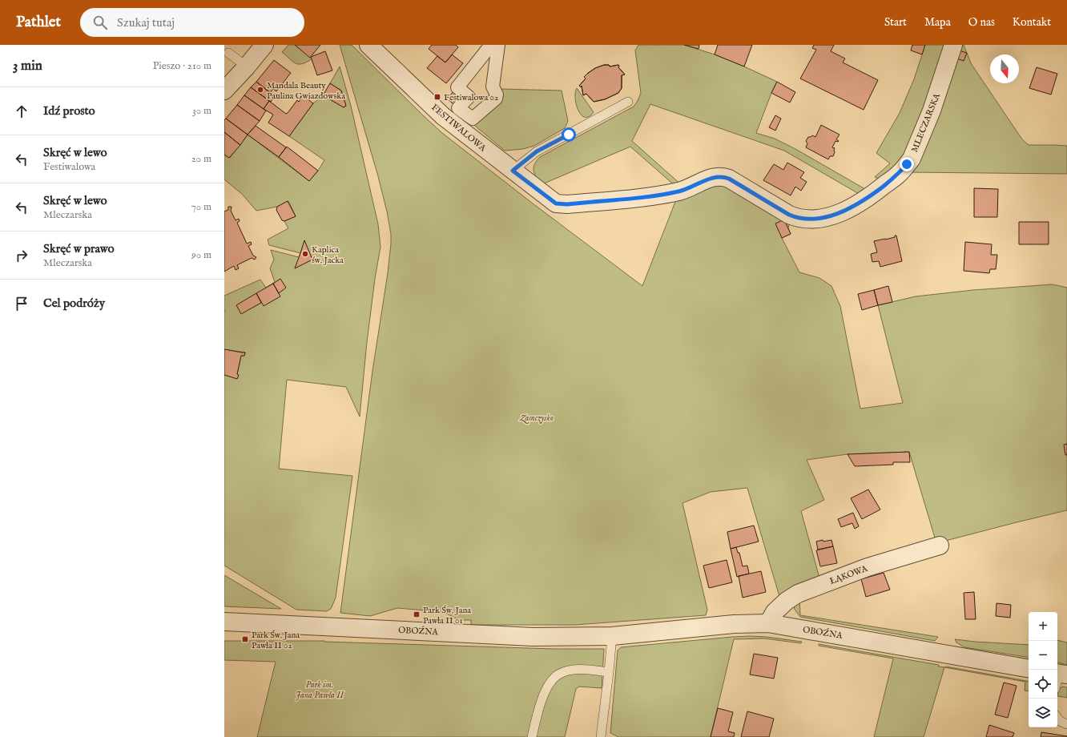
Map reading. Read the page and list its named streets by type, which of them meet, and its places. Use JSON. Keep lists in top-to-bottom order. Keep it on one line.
{"streets":{"street":["MLECZARSKA","FESTIWALOWA","ŁĄKOWA","OBOŹNA"]},"crossings":[["MLECZARSKA","FESTIWALOWA"],["ŁĄKOWA","OBOŹNA"]],"parks":["Zamczysko","Park im. Jana Pawła II"],"places":{"other":["Mandala Beauty Paulina Gwiazdowska","Kaplica św. Jacka"],"transit":["Festiwalowa 02","Park Św. Jana Pawła II 01","Park Św. Jana Pawła II 02"]},"north":"bottom","page":{"header":"Pathlet","search":"Szukaj tutaj","nav":["Start","Mapa","O nas","Kontakt"],"heading":["3 min","Pieszo · 210 m"],"list":[["Idź prosto","30 m"],["Skręć w lewo","Festiwalowa","20 m"],["Skręć w lewo","Mleczarska","70 m"],["Skręć w prawo","Mleczarska","90 m"],"Cel podróży"],"map_buttons":["+","−"]}}
